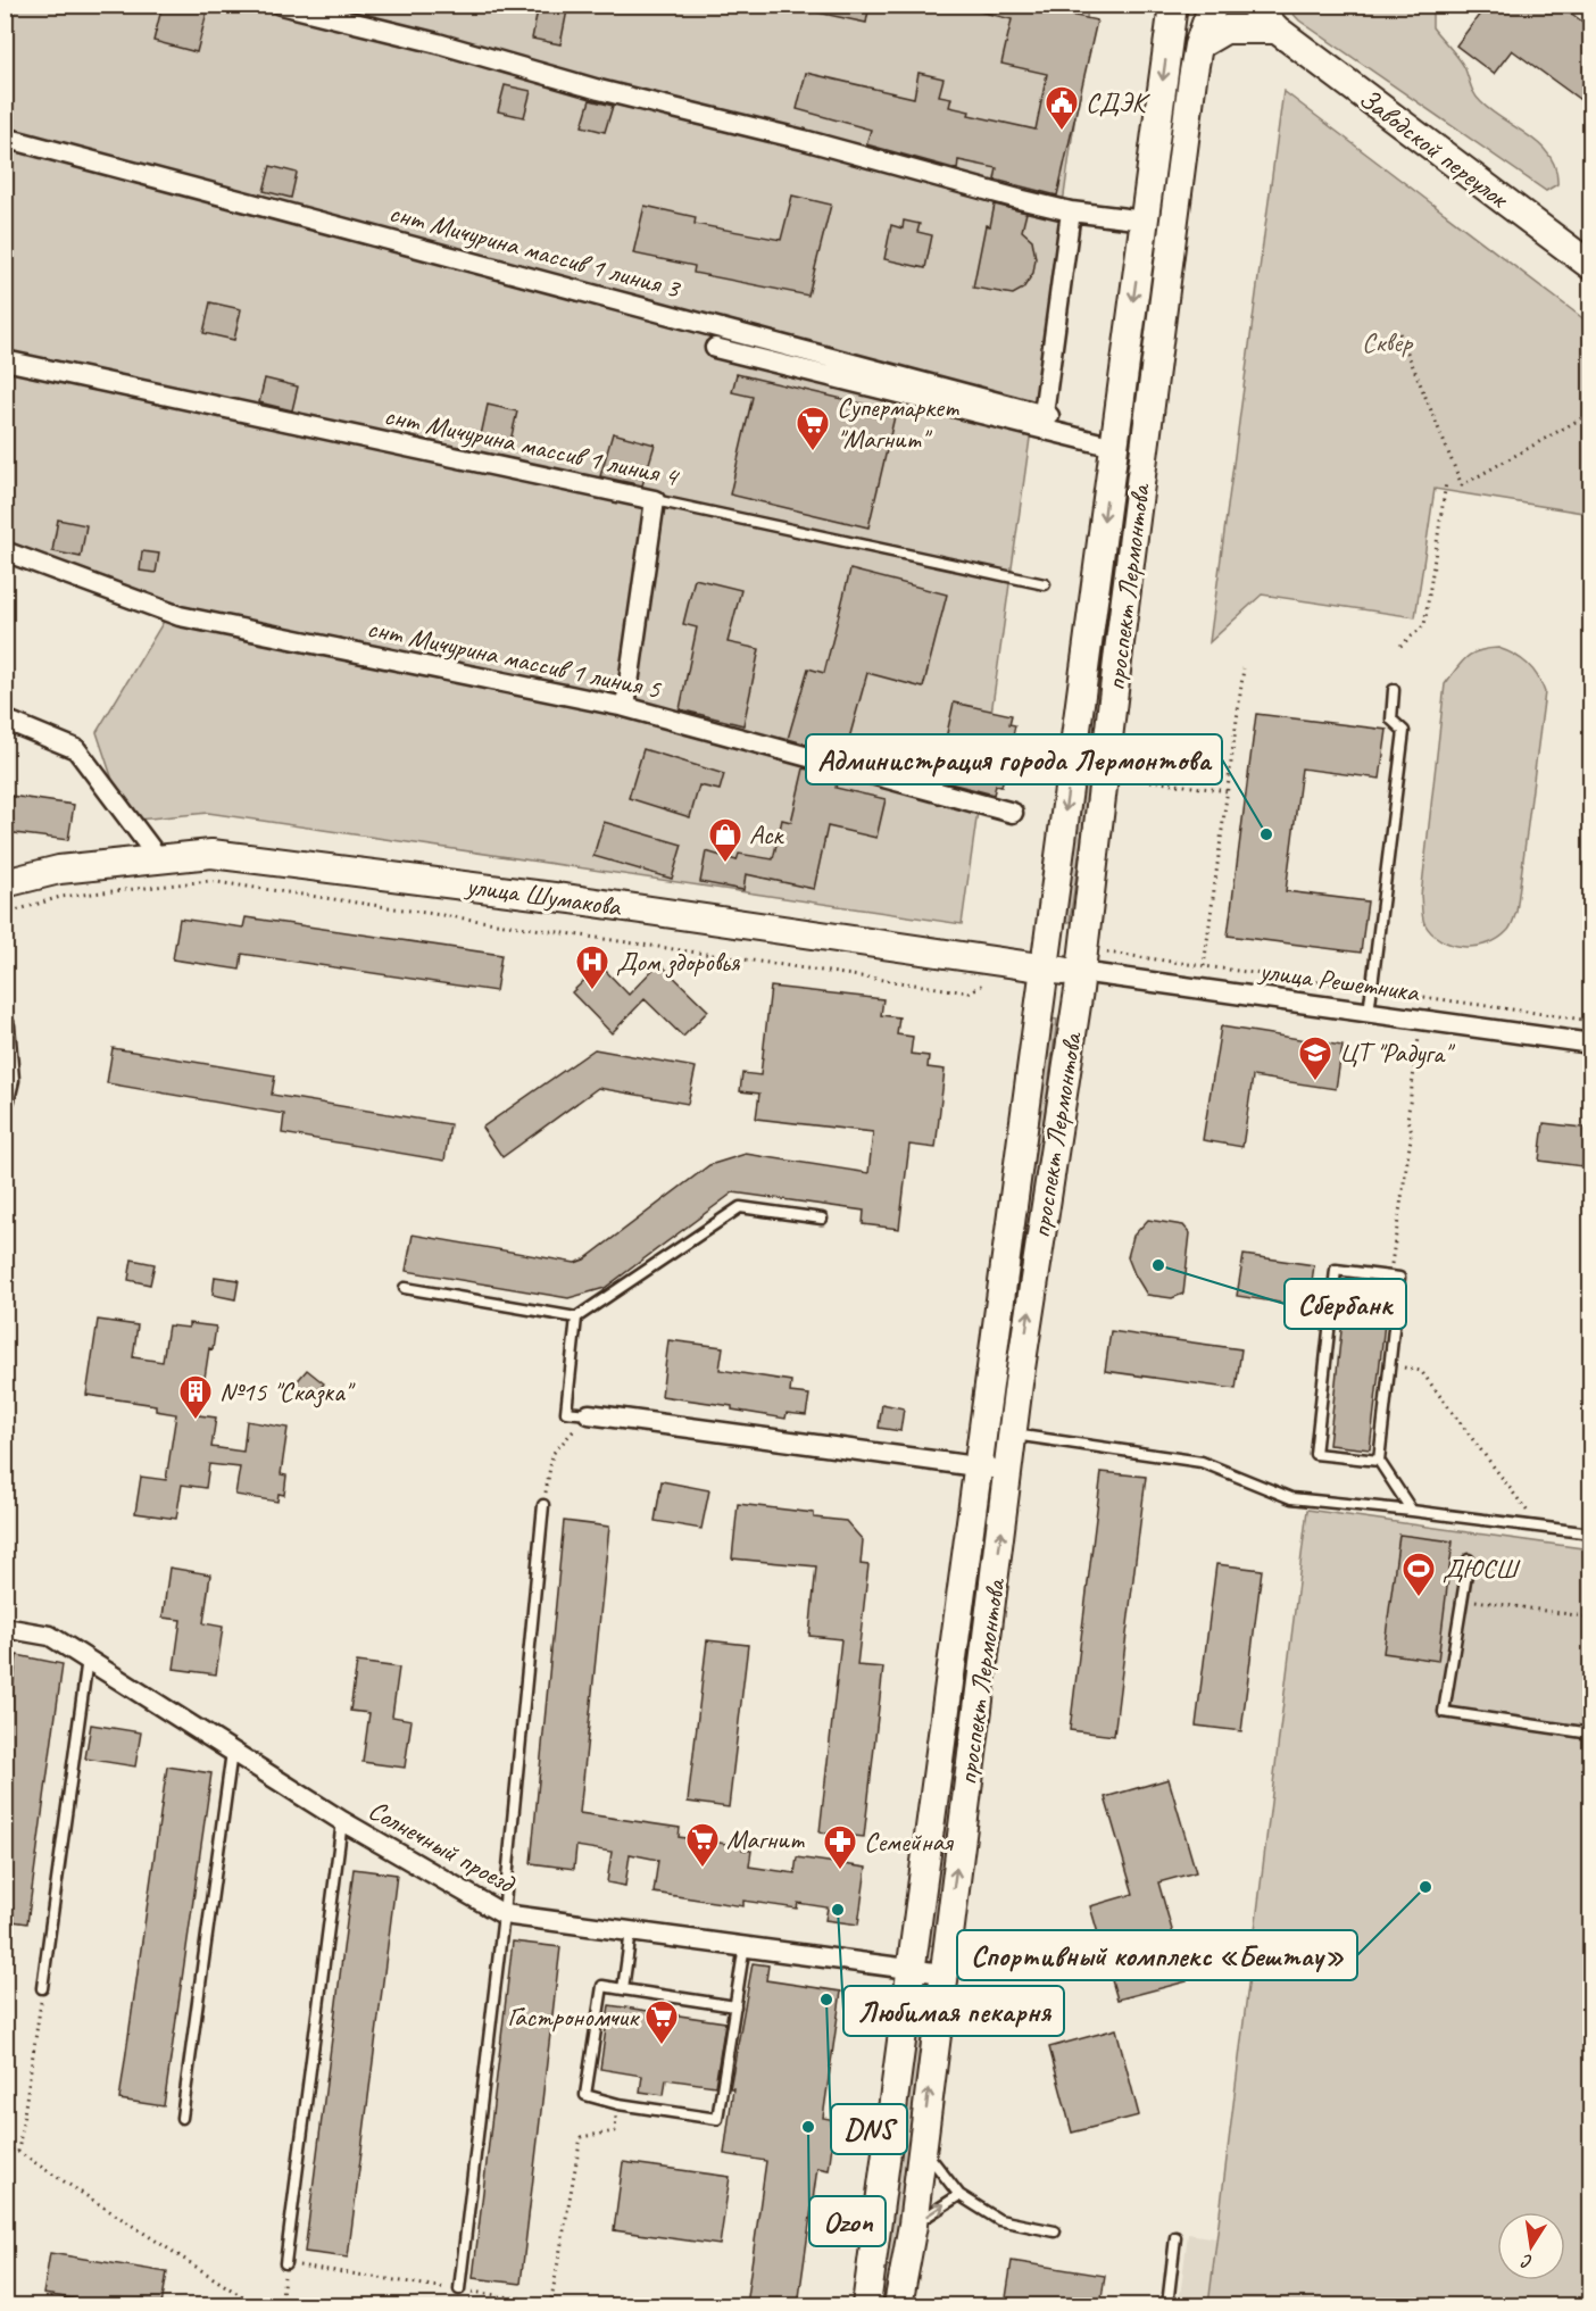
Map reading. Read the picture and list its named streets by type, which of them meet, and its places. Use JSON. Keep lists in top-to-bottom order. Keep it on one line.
{"streets":{"street":["Заводской переулок","снт Мичурина массив 1 линия 3","снт Мичурина массив 1 линия 4","проспект Лермонтова","снт Мичурина массив 1 линия 5","улица Шумакова","улица Решетника","Солнечный проезд"]},"crossings":[["проспект Лермонтова","улица Шумакова"],["проспект Лермонтова","улица Решетника"],["проспект Лермонтова","Солнечный проезд"],["улица Шумакова","улица Решетника"]],"parks":["Сквер"],"places":{"public building":["СДЭК"],"supermarket":["Супермаркет \"Магнит\"","Магнит","Гастрономчик"],"other":["Администрация города Лермонтова","Сбербанк","Спортивный комплекс «Бештау»","Любимая пекарня","DNS","Ozon"],"shop":["Аск"],"hospital":["Дом здоровья"],"school or university":["ЦТ \"Радуга\""],"building":["№15 \"Сказка\""],"sports":["ДЮСШ"],"pharmacy":["Семейная"]},"north":"bottom"}
